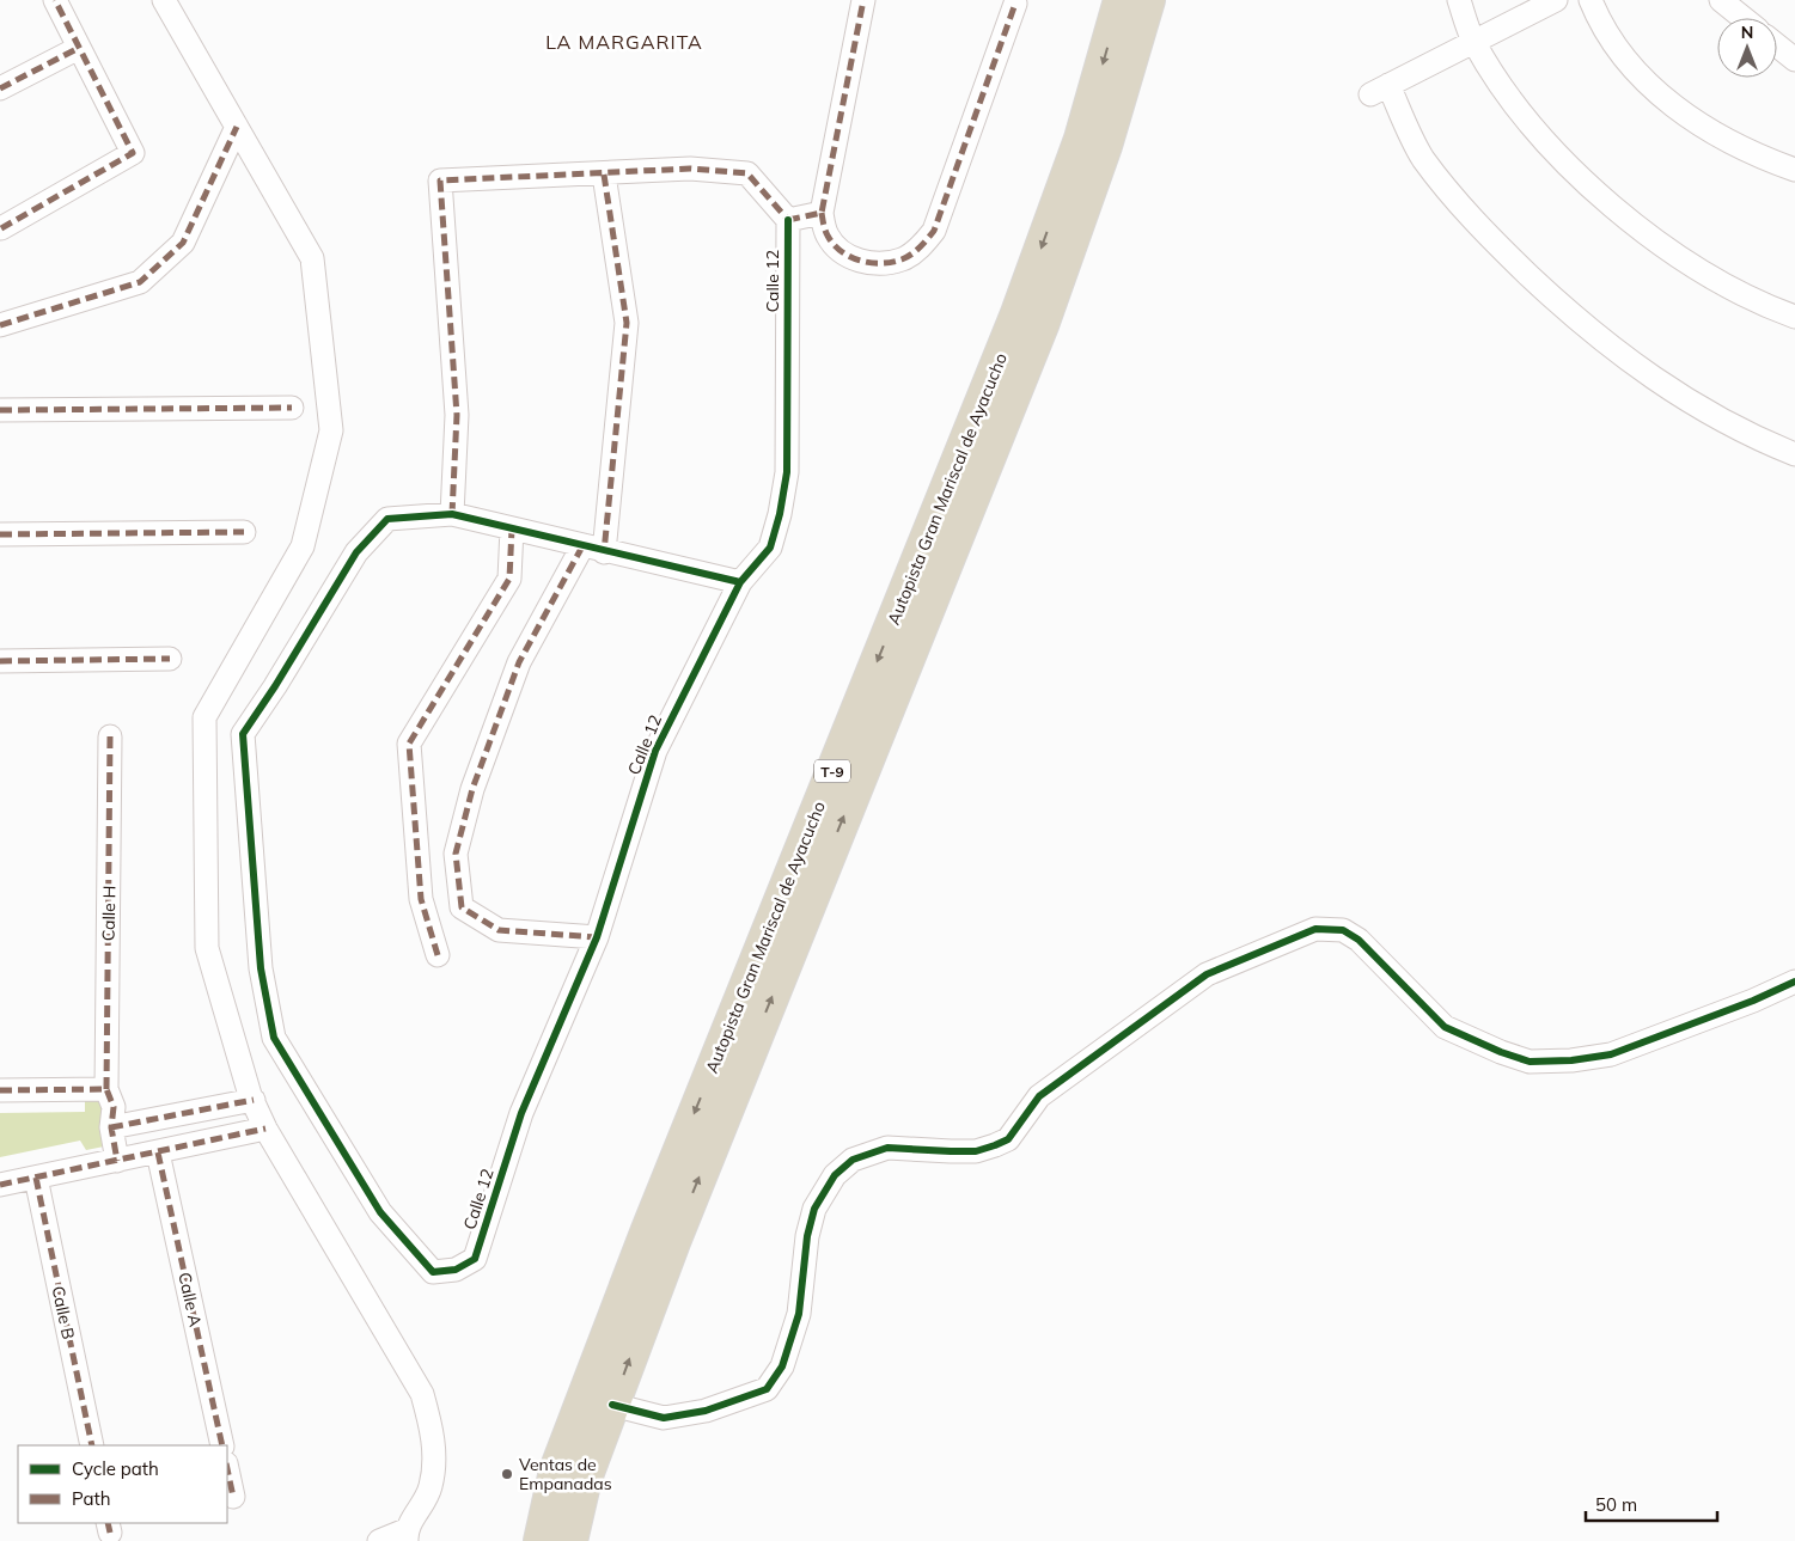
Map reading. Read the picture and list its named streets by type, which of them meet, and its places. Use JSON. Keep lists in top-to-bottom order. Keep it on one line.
{"streets":{"highway":["Autopista Gran Mariscal de Ayacucho","T-9"],"street":["Calle 12","Calle H","Calle A","Calle B"]},"districts":["LA MARGARITA"],"places":["Ventas de Empanadas"],"legend":["Cycle path","Path"],"scale_bar":"50 m","north":"top"}
